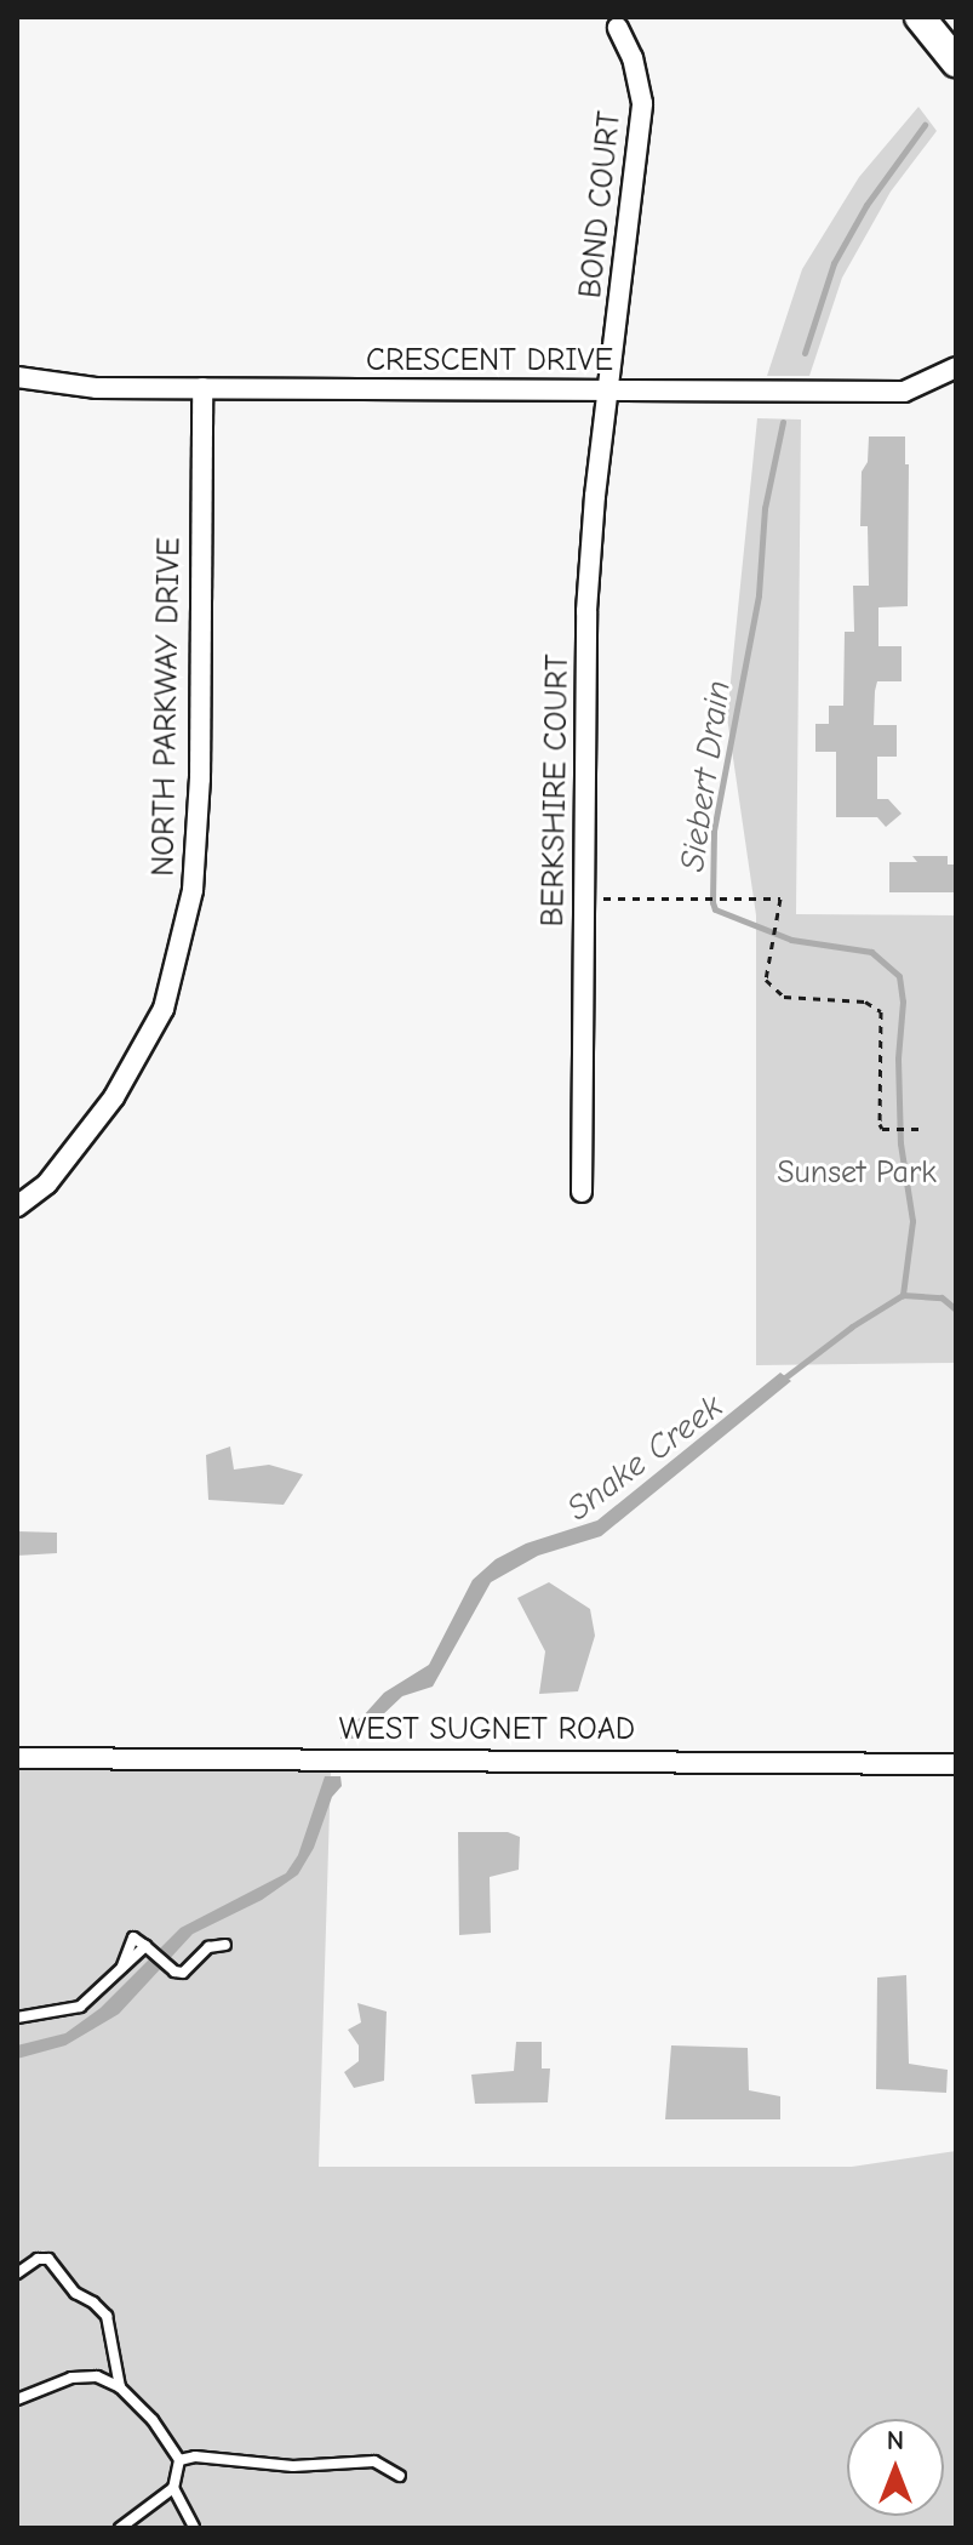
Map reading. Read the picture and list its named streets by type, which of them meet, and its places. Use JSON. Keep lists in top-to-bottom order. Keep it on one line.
{"streets":{"street":["BOND COURT","CRESCENT DRIVE","NORTH PARKWAY DRIVE","BERKSHIRE COURT","WEST SUGNET ROAD"]},"crossings":[["BOND COURT","CRESCENT DRIVE"],["BOND COURT","BERKSHIRE COURT"],["CRESCENT DRIVE","NORTH PARKWAY DRIVE"],["CRESCENT DRIVE","BERKSHIRE COURT"]],"water":["Siebert Drain","Snake Creek"],"parks":["Sunset Park"],"north":"top"}
